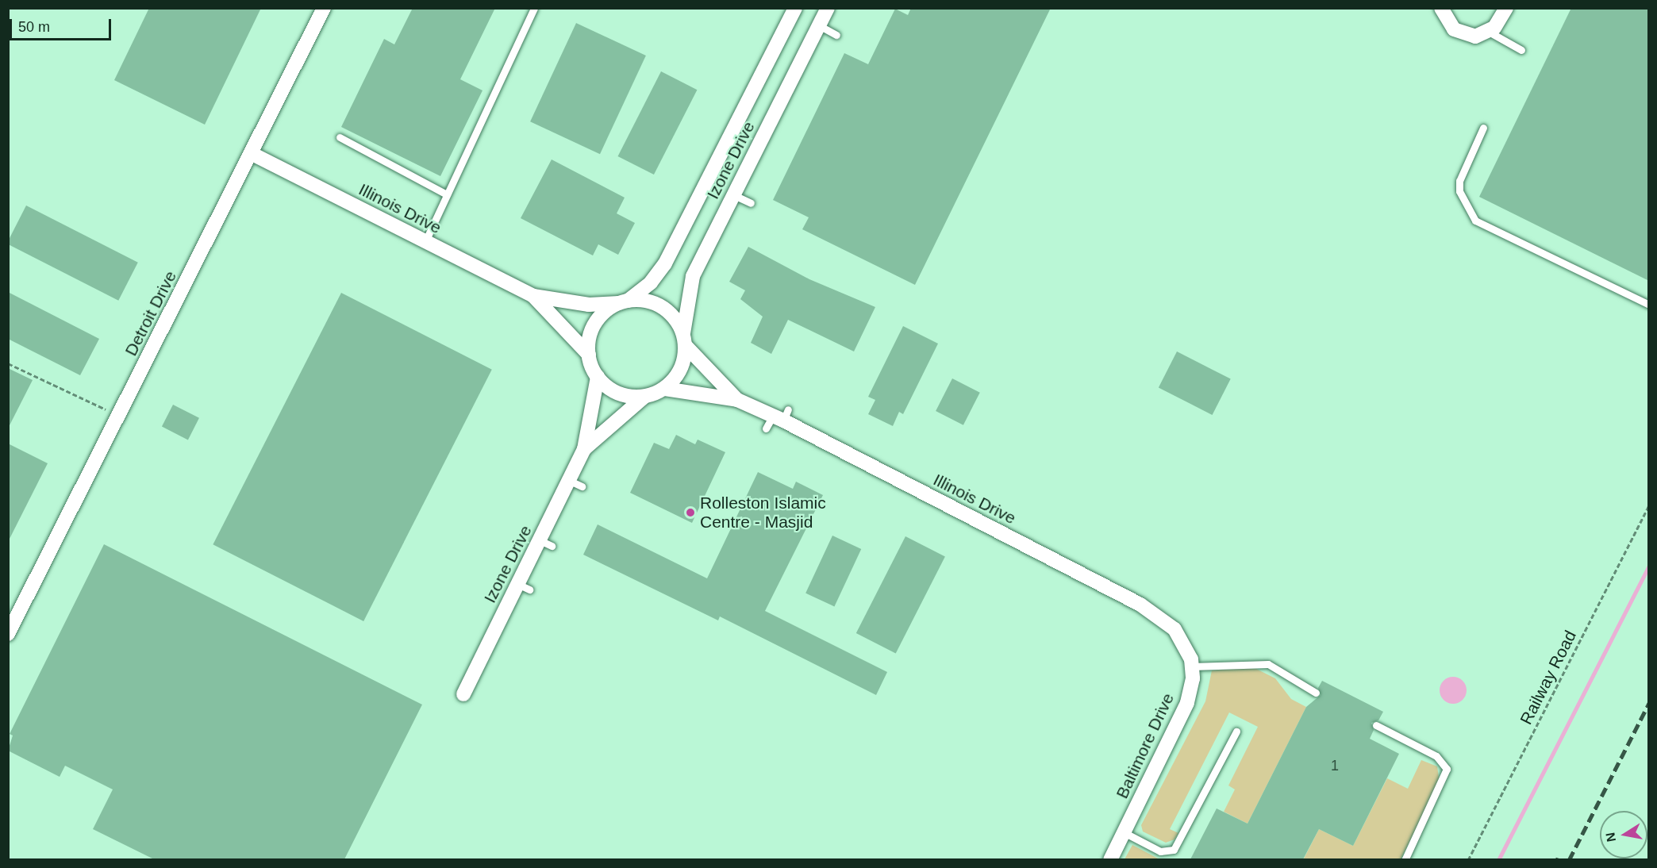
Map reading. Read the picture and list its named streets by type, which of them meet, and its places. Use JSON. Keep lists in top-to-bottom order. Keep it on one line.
{"streets":{"street":["Izone Drive","Illinois Drive","Detroit Drive","Baltimore Drive"],"path":["Railway Road"]},"crossings":[["Izone Drive","Illinois Drive"],["Illinois Drive","Detroit Drive"],["Illinois Drive","Baltimore Drive"]],"places":["Rolleston Islamic Centre - Masjid"],"house_numbers":["1"],"scale_bar":"50 m","north":"left"}
